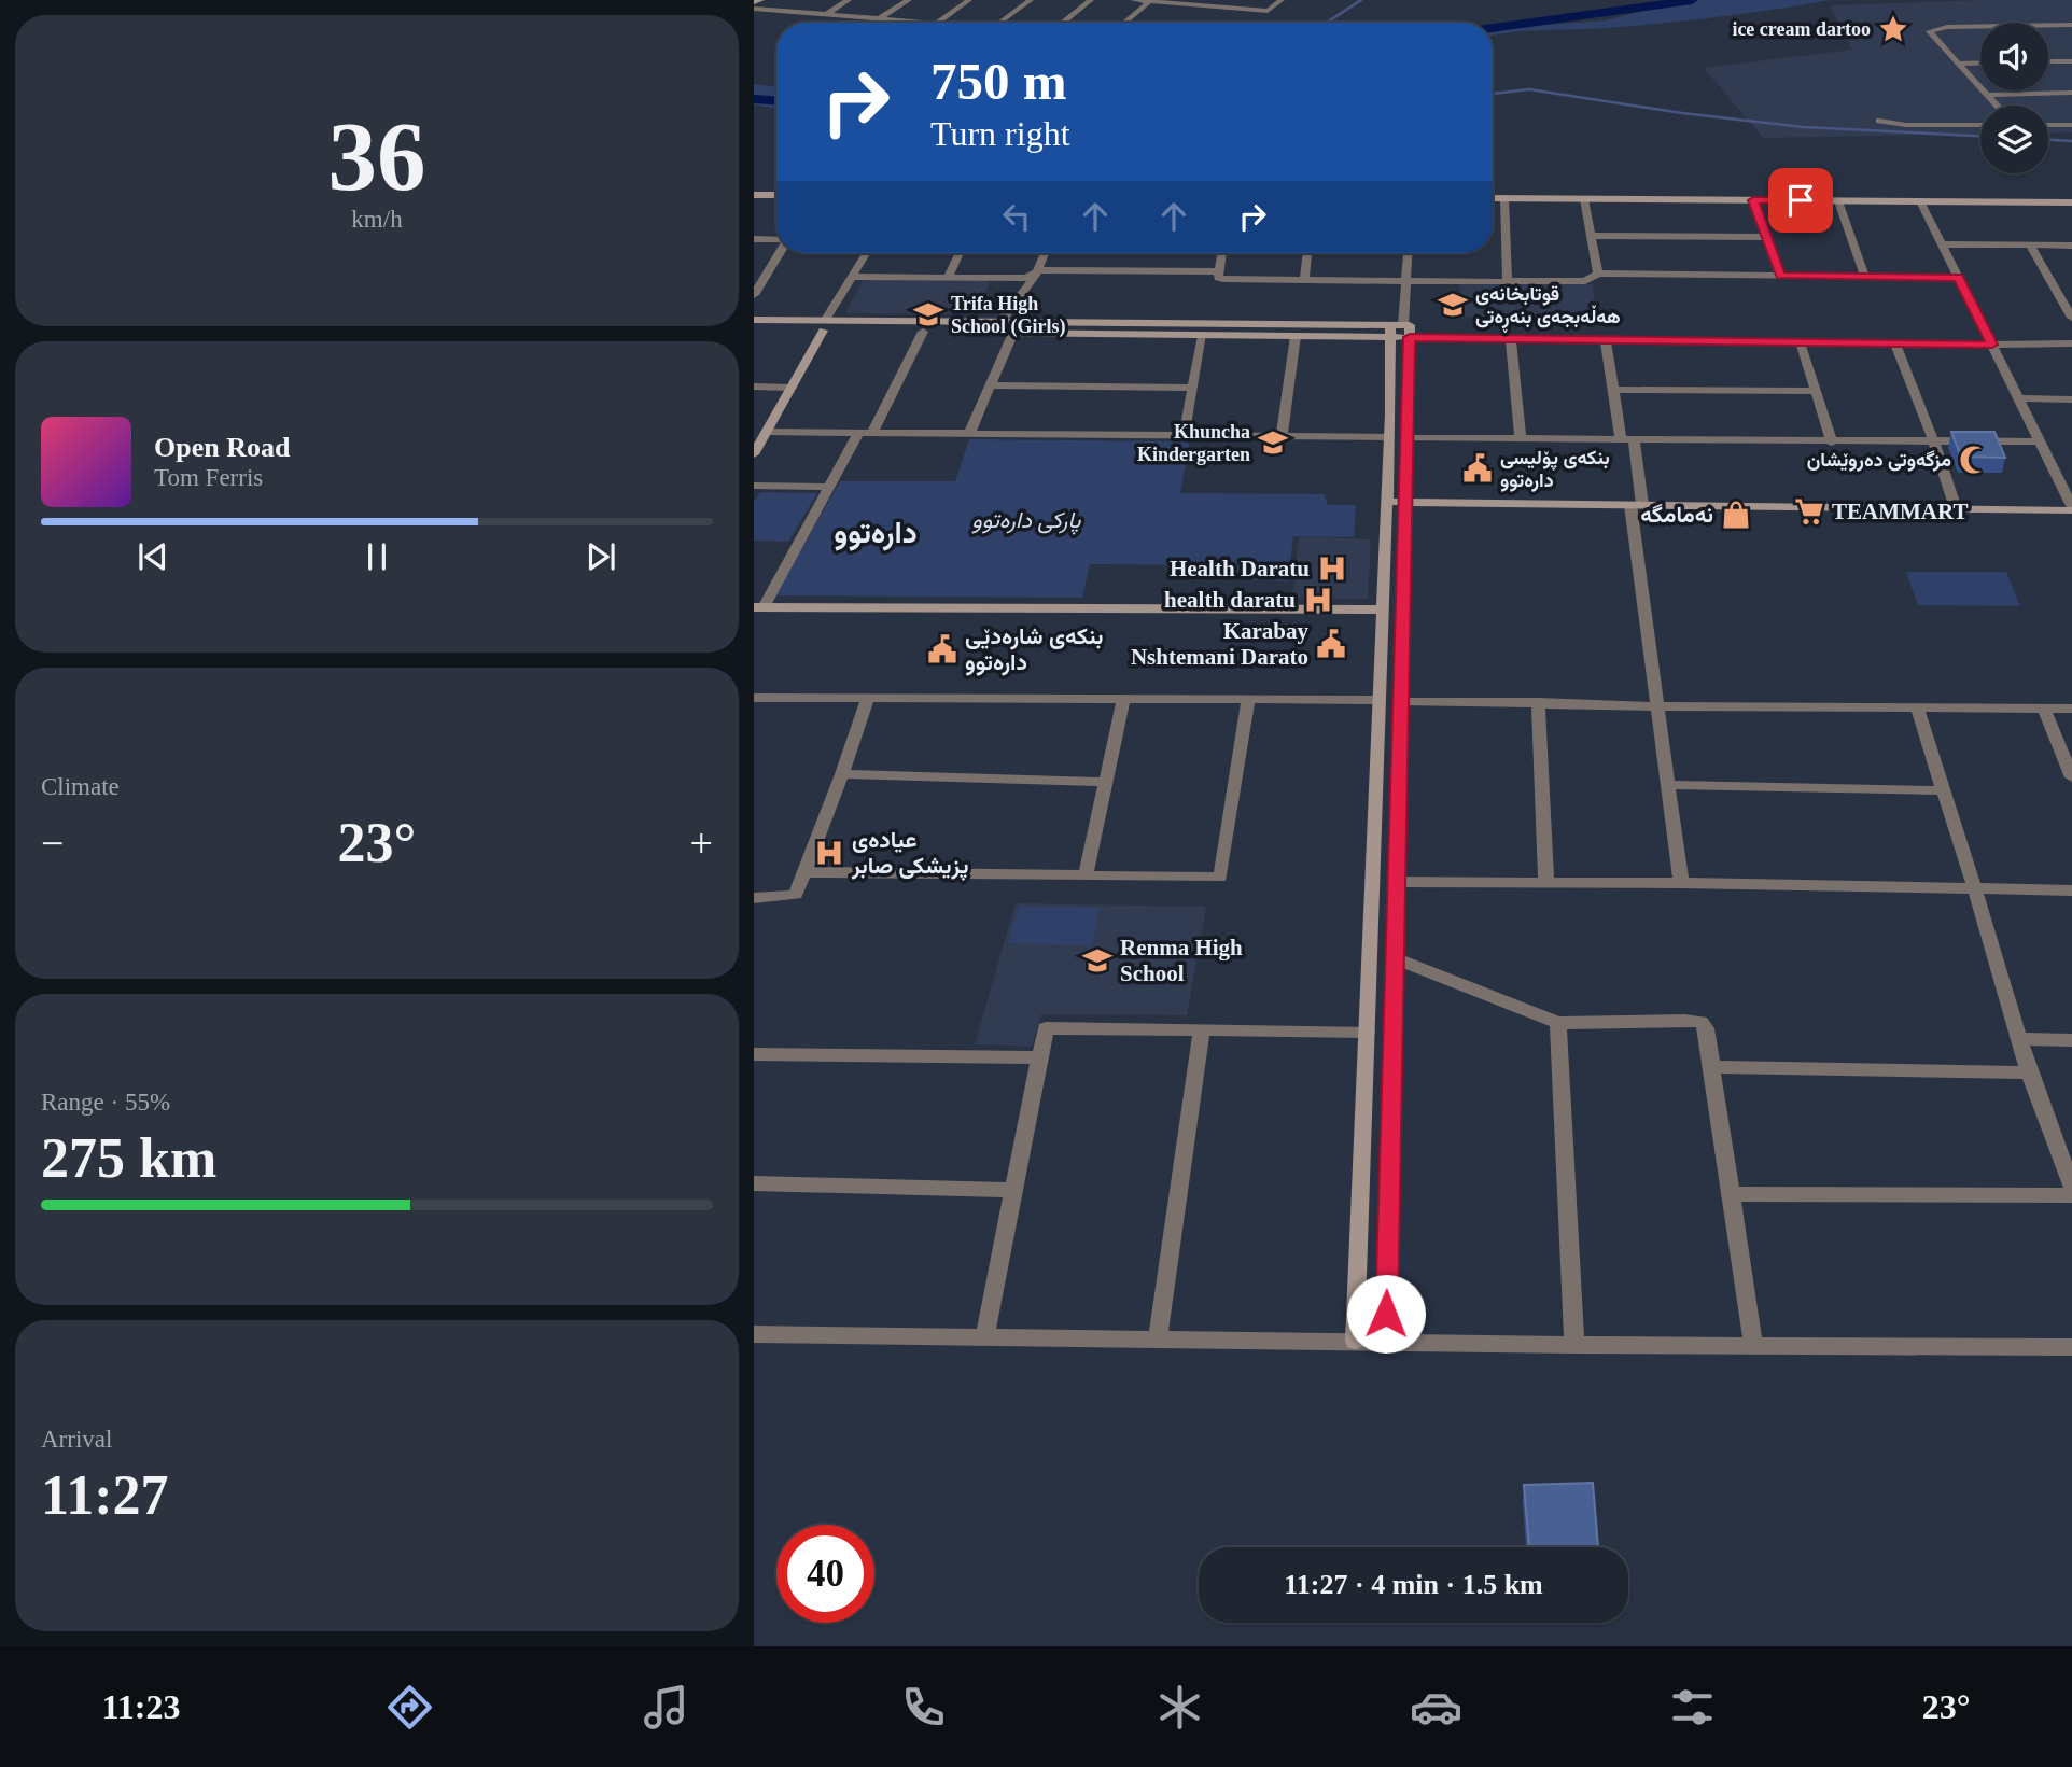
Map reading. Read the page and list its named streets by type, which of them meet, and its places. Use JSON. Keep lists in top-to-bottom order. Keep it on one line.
{"districts":["دارەتوو"],"parks":["پارکی دارەتوو"],"places":{"place":["ice cream dartoo"],"school or university":["قوتابخانەی هەڵەبجەی بنەڕەتی","Trifa High School (Girls)","Khuncha Kindergarten","Renma High School"],"mosque":["مزگەوتی دەروێشان"],"public building":["بنکەی پۆلیسی دارەتوو","Karabay Nshtemani Darato","بنکەی شارەدێی دارەتوو"],"supermarket":["TEAMMART"],"shop":["نەمامگە"],"hospital":["Health Daratu","health daratu","عیادەی پزیشکی صابر"]},"page":{"tile":[["36","km/h"],"Climate",["Range · 55%","275 km"],["Arrival","11:27"]],"turn":["750 m","Turn right"],"song":["Open Road","Tom Ferris"],"heat":["−","23°","+"],"limit":"40","trip":"11:27 · 4 min · 1.5 km","tabs":["11:23","23°"]}}
